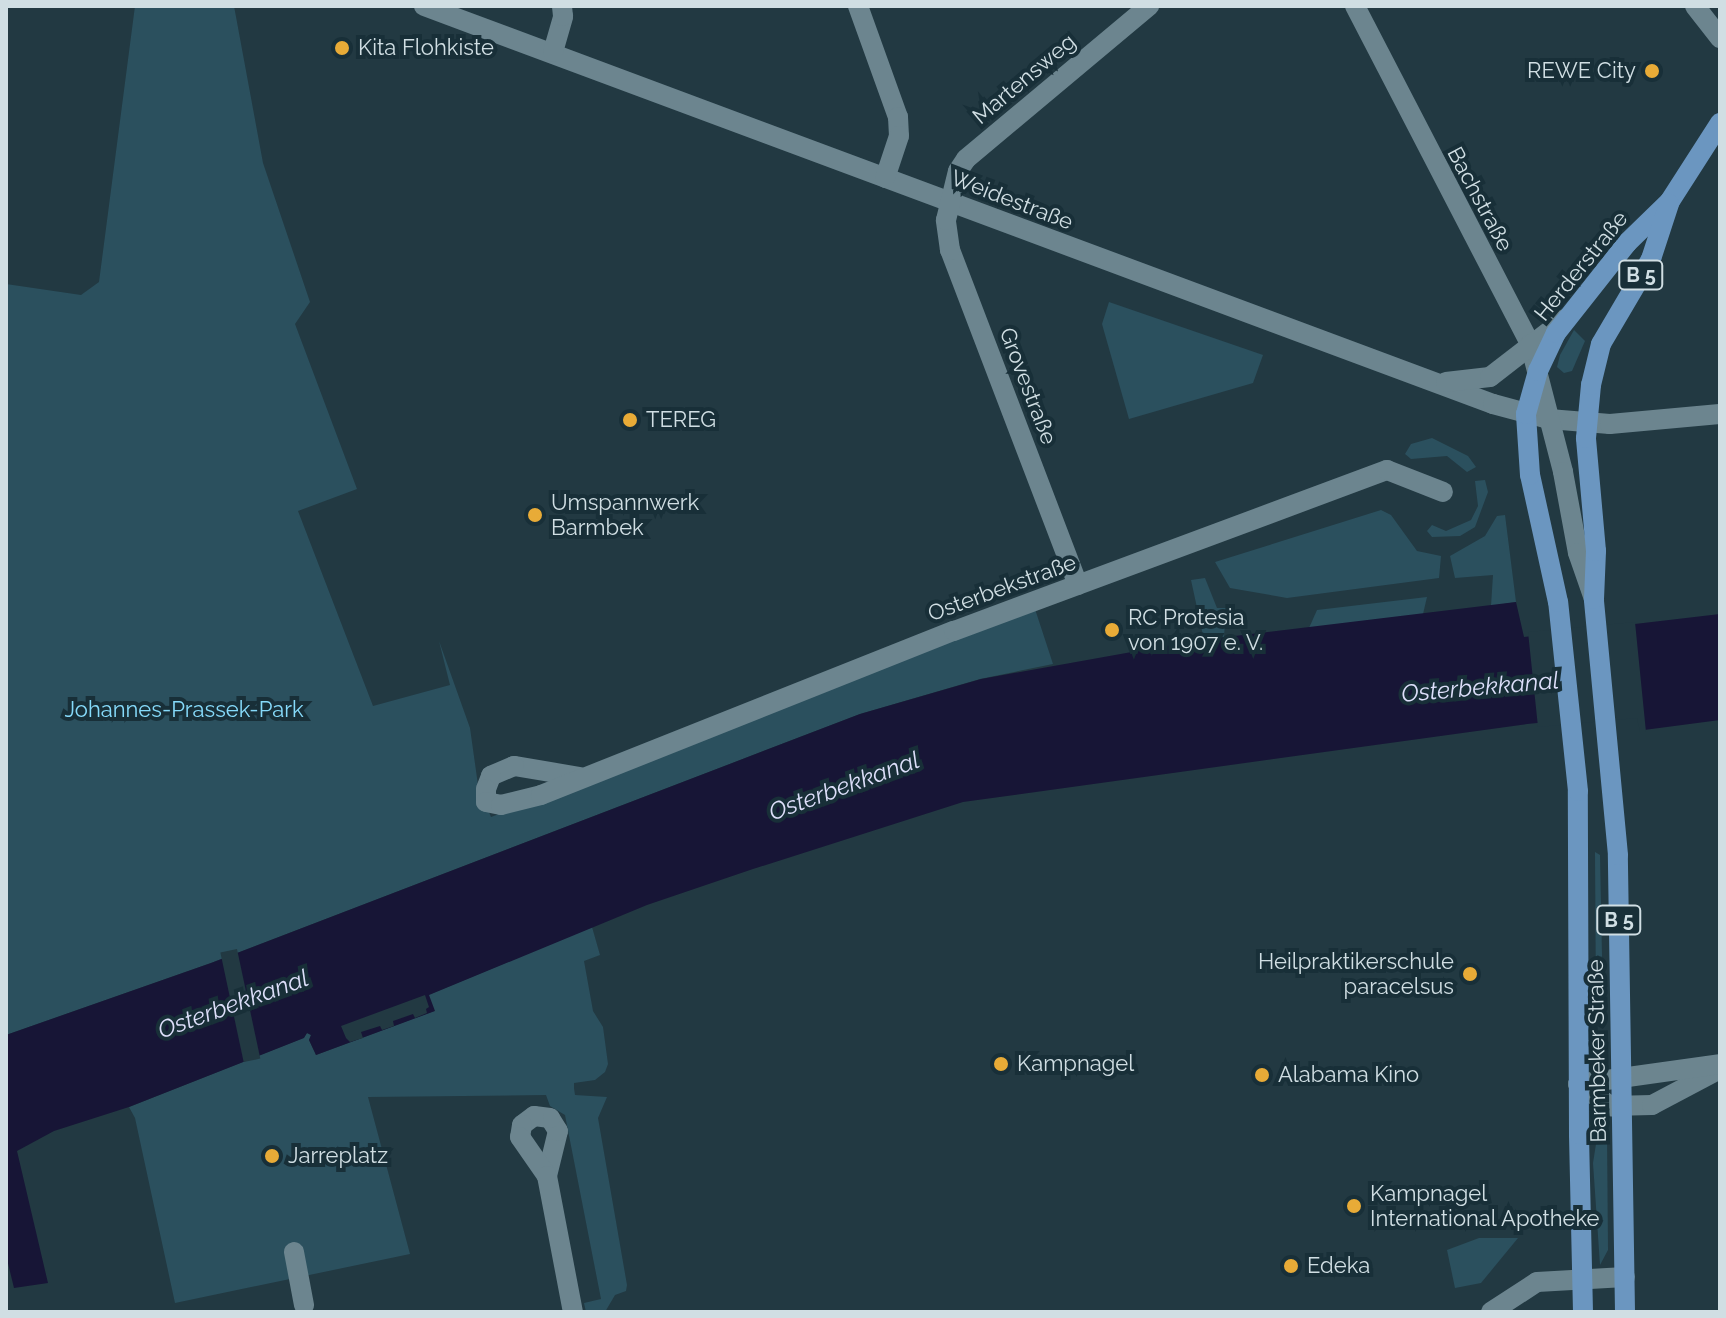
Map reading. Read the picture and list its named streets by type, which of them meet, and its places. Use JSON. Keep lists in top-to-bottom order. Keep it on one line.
{"streets":{"main road":["Herderstraße","B 5","Barmbeker Straße"],"street":["Martensweg","Bachstraße","Weidestraße","Grovestraße","Osterbekstraße"]},"crossings":[["Martensweg","Weidestraße"],["Martensweg","Grovestraße"],["Bachstraße","Weidestraße"],["Bachstraße","Herderstraße"],["Bachstraße","B 5"],["Bachstraße","Barmbeker Straße"],["Weidestraße","Herderstraße"],["Weidestraße","B 5"],["Weidestraße","Grovestraße"],["Weidestraße","Barmbeker Straße"],["Herderstraße","B 5"],["Herderstraße","Barmbeker Straße"],["B 5","Barmbeker Straße"],["Grovestraße","Osterbekstraße"]],"water":["Osterbekkanal"],"parks":["Johannes-Prassek-Park"],"places":["Kita Flohkiste","REWE City","TEREG","Umspannwerk Barmbek","RC Protesia von 1907 e. V.","Heilpraktikerschule paracelsus","Kampnagel","Alabama Kino","Jarreplatz","Kampnagel International Apotheke","Edeka"]}
